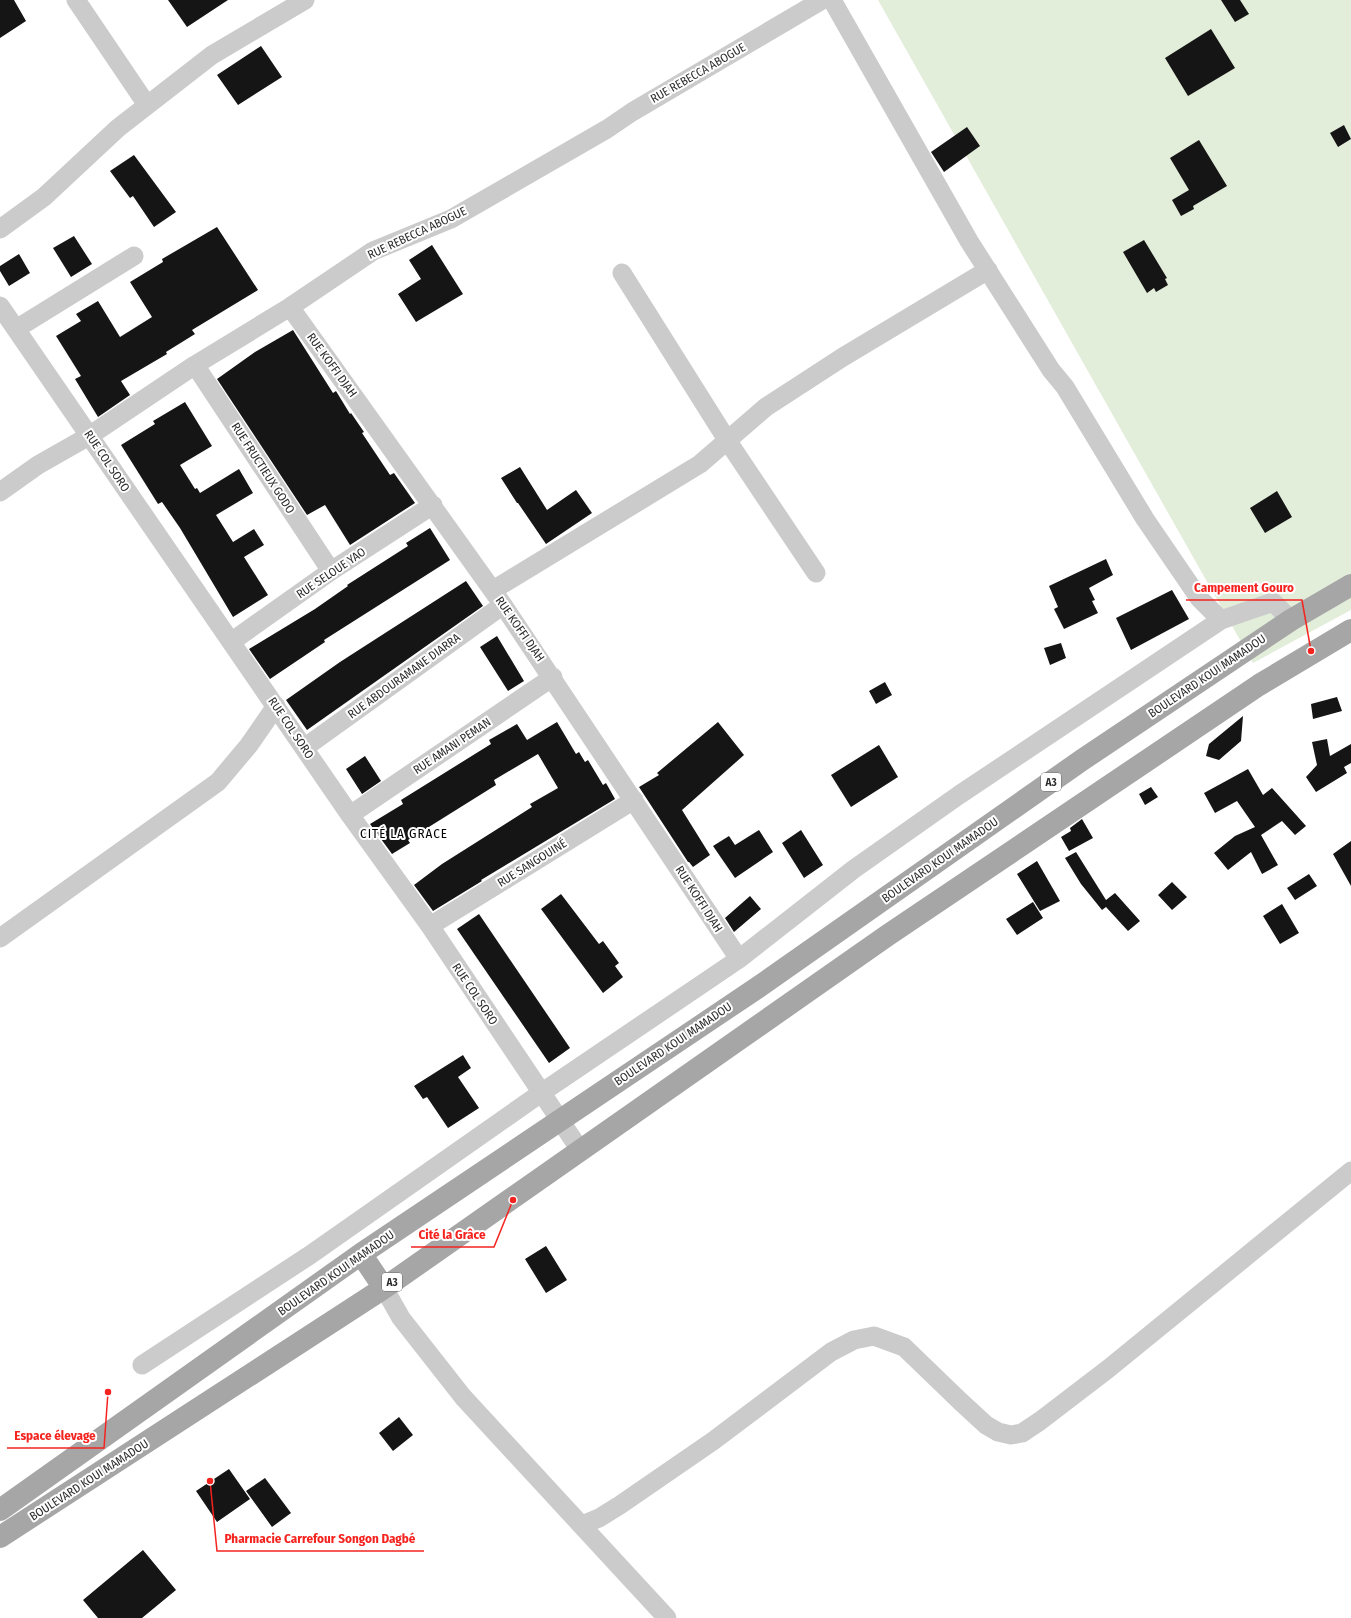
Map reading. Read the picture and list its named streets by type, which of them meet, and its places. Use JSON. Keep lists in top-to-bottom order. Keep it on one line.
{"streets":{"main road":["BOULEVARD KOUI MAMADOU","A3"],"street":["RUE REBECCA ABOGUE","RUE KOFFI DJAH","RUE COL SORO","RUE FRUCTIEUX GODO","RUE SELOUE YAO","RUE ABDOURAMANE DIARRA","RUE AMANI PEMAN","RUE SANGOUINÉ"]},"crossings":[["RUE REBECCA ABOGUE","RUE KOFFI DJAH"],["RUE REBECCA ABOGUE","RUE COL SORO"],["RUE REBECCA ABOGUE","RUE FRUCTIEUX GODO"],["RUE KOFFI DJAH","RUE SELOUE YAO"],["RUE KOFFI DJAH","RUE ABDOURAMANE DIARRA"],["RUE KOFFI DJAH","RUE AMANI PEMAN"],["RUE KOFFI DJAH","RUE SANGOUINÉ"],["RUE COL SORO","RUE SELOUE YAO"],["RUE COL SORO","RUE ABDOURAMANE DIARRA"],["RUE COL SORO","BOULEVARD KOUI MAMADOU"],["RUE COL SORO","RUE AMANI PEMAN"],["RUE COL SORO","RUE SANGOUINÉ"],["RUE FRUCTIEUX GODO","RUE SELOUE YAO"]],"districts":["CITÉ LA GRACE"],"places":["Campement Gouro","Cité la Grâce","Espace élevage","Pharmacie Carrefour Songon Dagbé"]}
